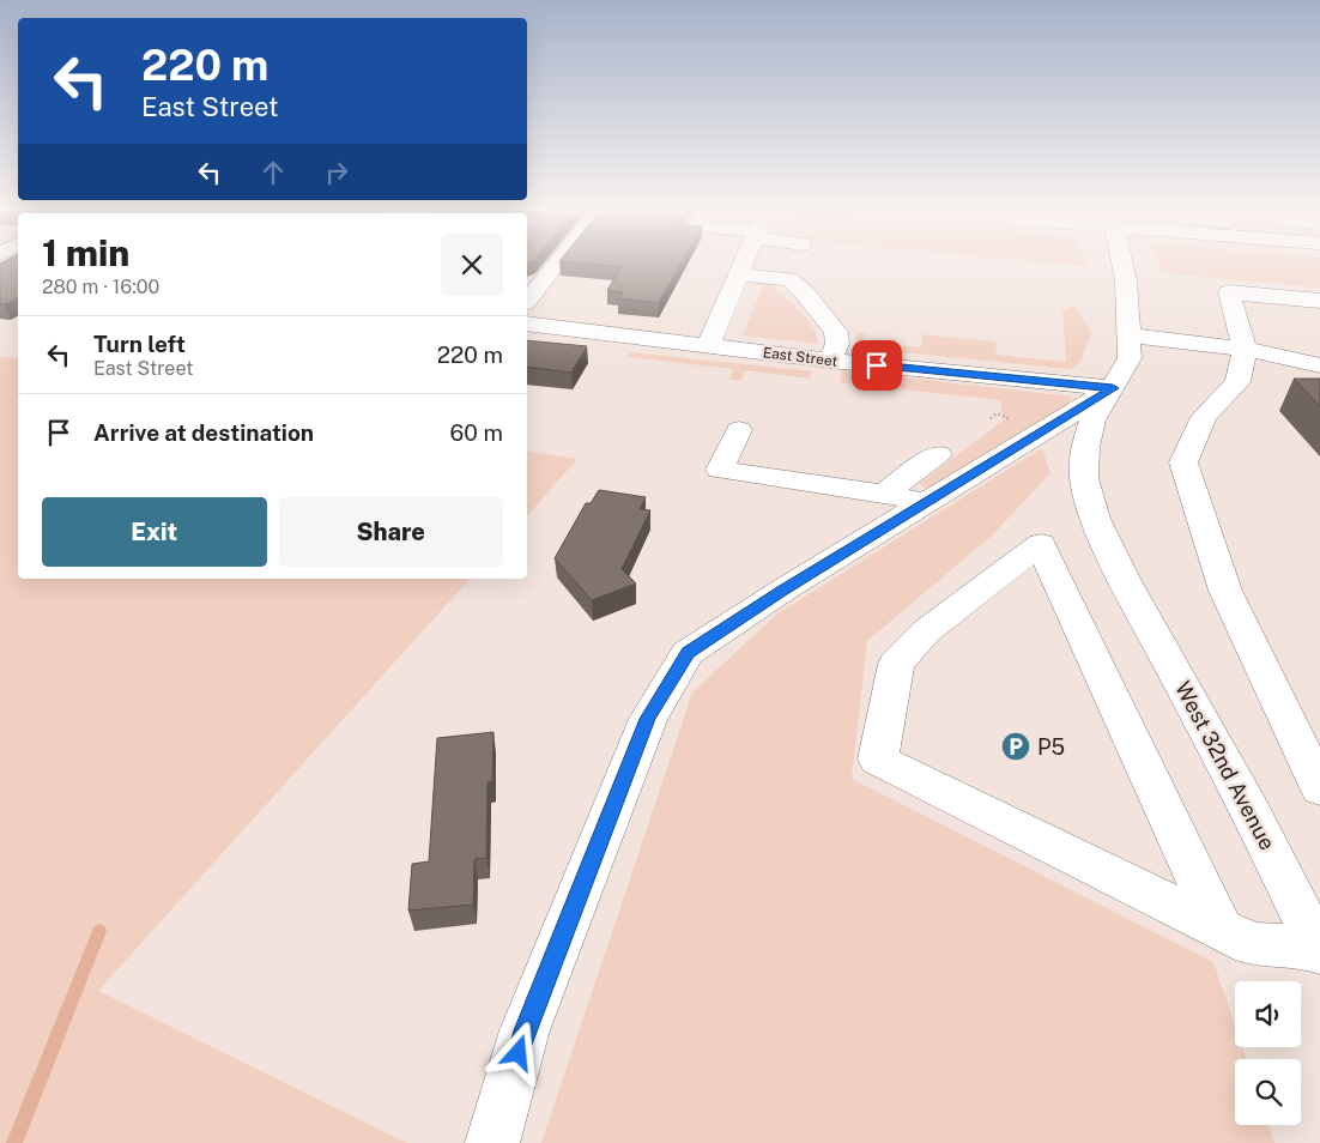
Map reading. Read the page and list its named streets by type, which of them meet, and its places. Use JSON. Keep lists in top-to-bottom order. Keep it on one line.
{"streets":{"street":["East Street","West 32nd Avenue"]},"crossings":[["East Street","West 32nd Avenue"]],"places":{"parking":["P5"]},"page":{"turn":["220 m","East Street"],"heading":["1 min","280 m · 16:00"],"list":[{"name":"Turn left","note":"East Street","value":"220 m"},{"name":"Arrive at destination","value":"60 m"}],"buttons":["Exit","Share"]}}
